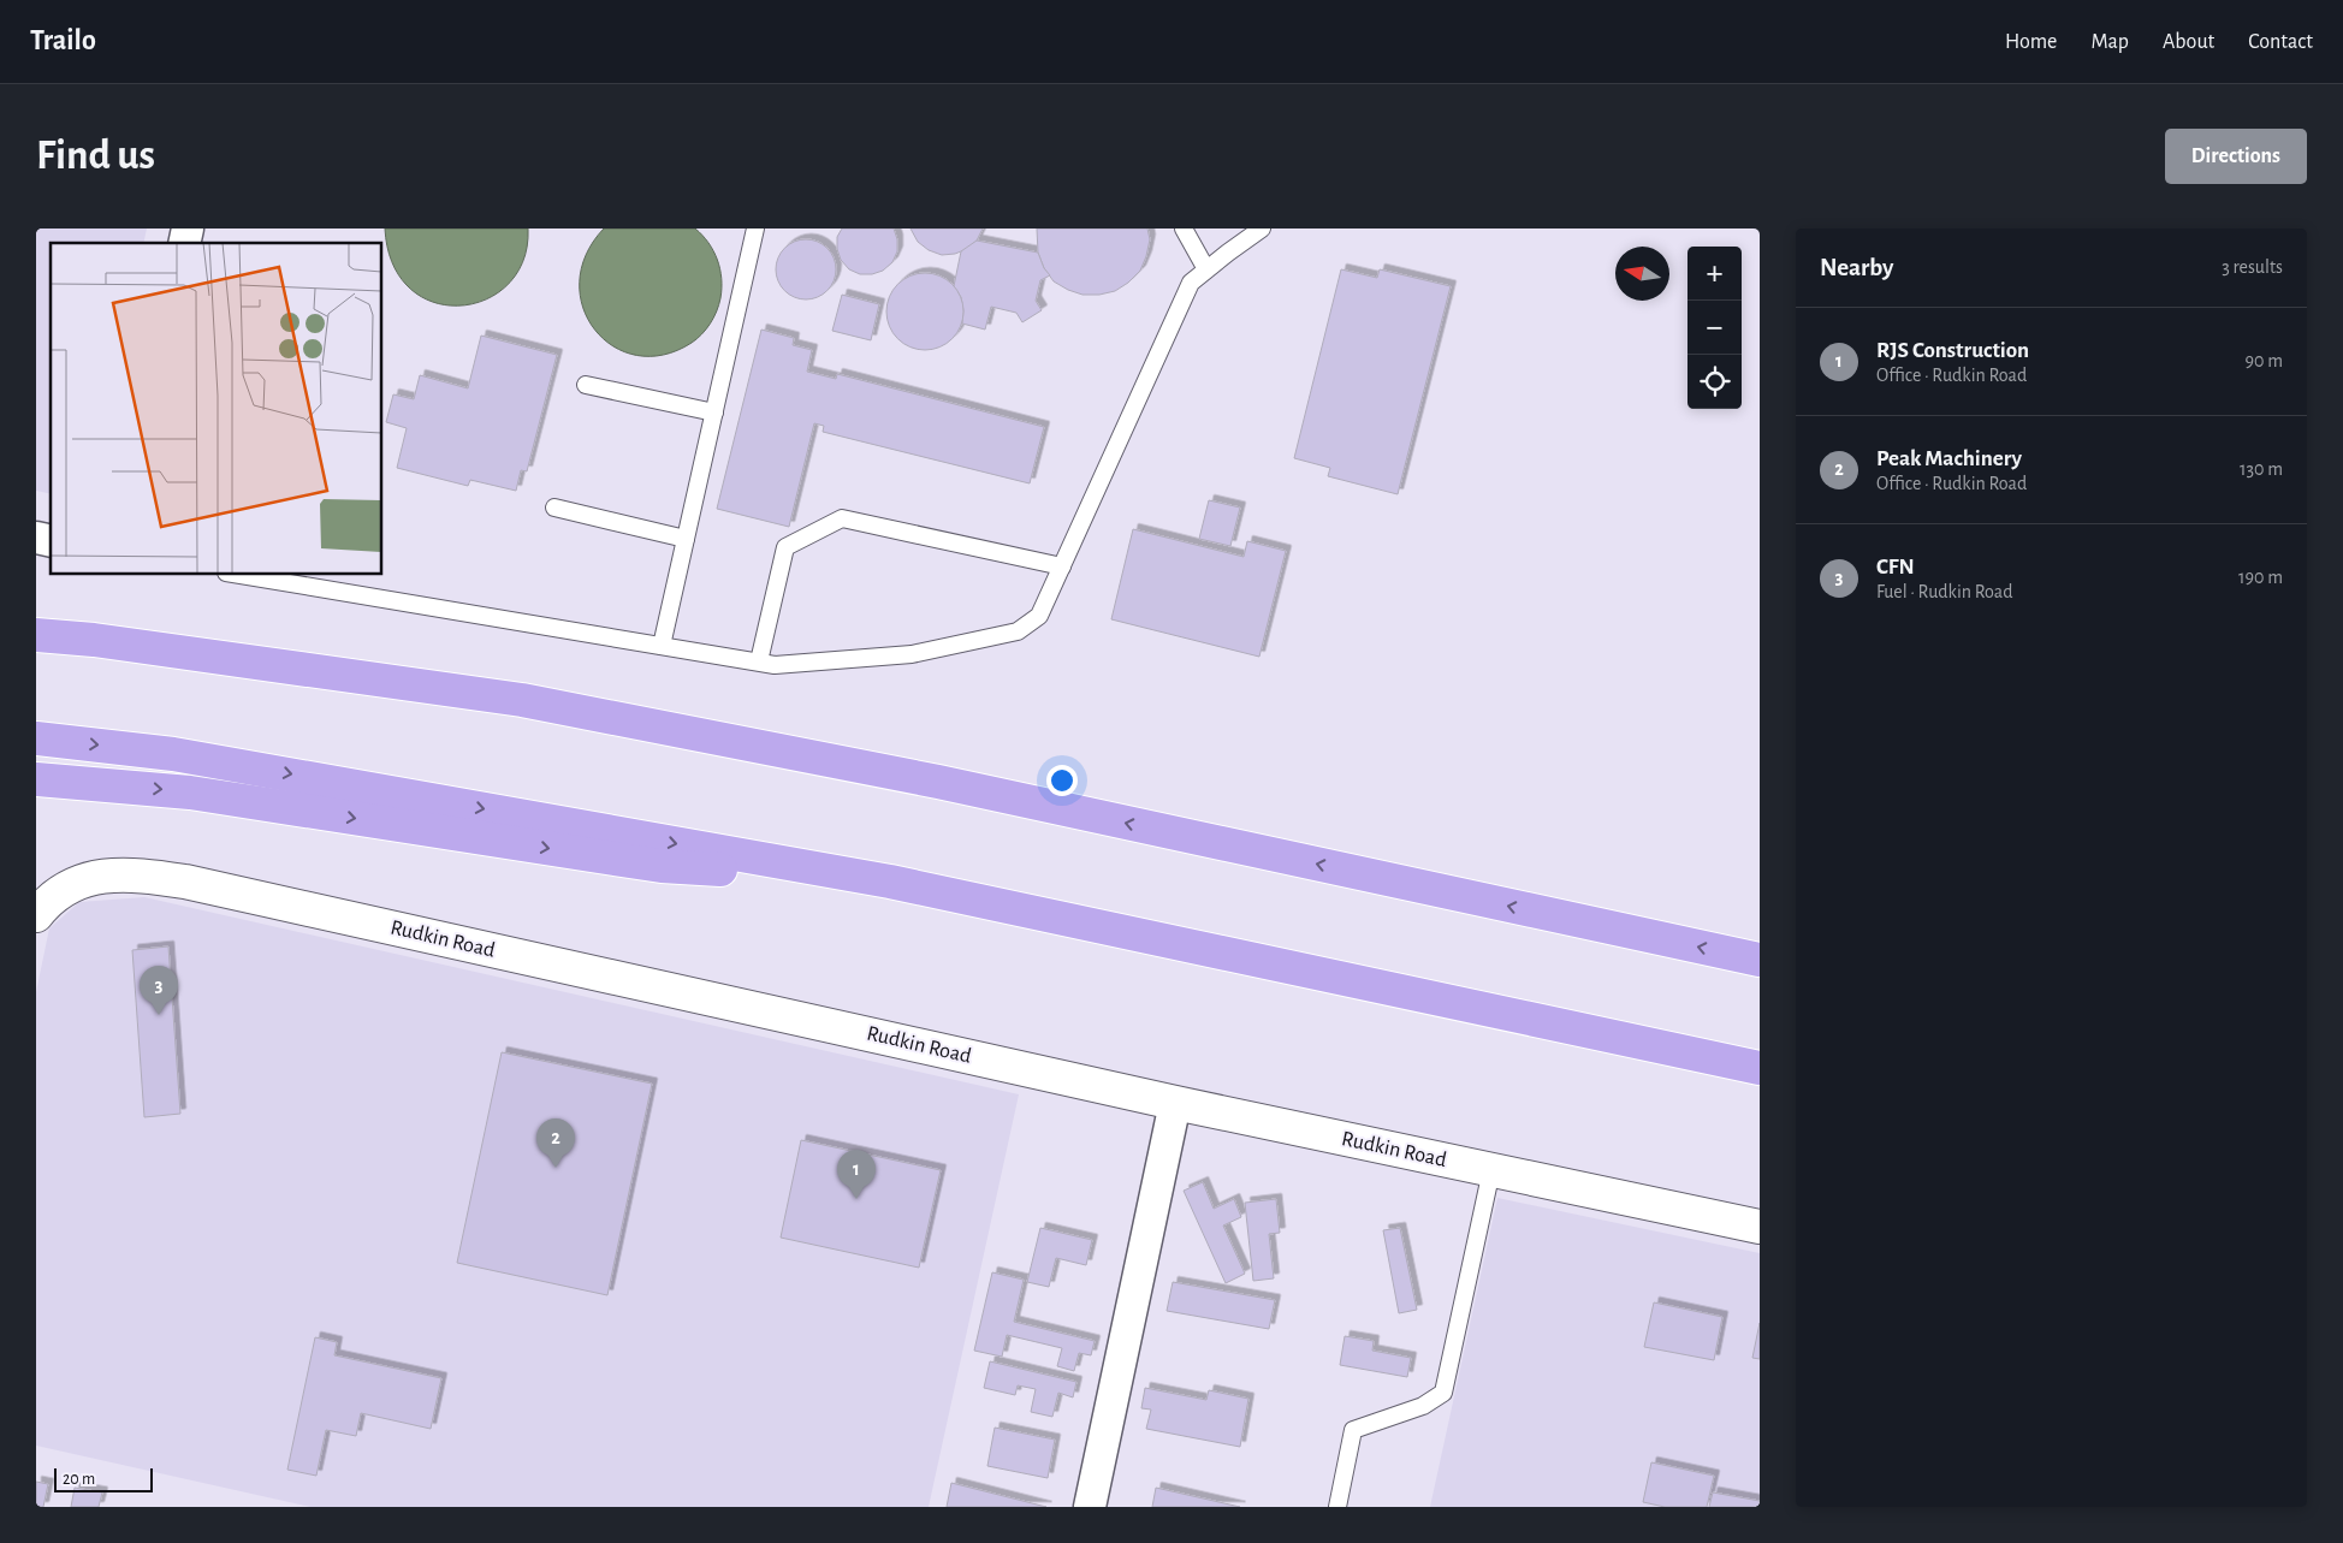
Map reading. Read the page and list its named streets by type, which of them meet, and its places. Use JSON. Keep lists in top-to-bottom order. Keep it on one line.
{"streets":{"street":["Rudkin Road"]},"scale_bar":"20 m","north":"left","page":{"header":"Trailo","nav":["Home","Map","About","Contact"],"buttons":"Directions","title":"Find us","heading":["Nearby","3 results"],"map_buttons":["+","−"],"list":[{"mark":"1","name":"RJS Construction","note":"Office · Rudkin Road","value":"90 m"},{"mark":"2","name":"Peak Machinery","note":"Office · Rudkin Road","value":"130 m"},{"mark":"3","name":"CFN","note":"Fuel · Rudkin Road","value":"190 m"}],"pins":["3","2","1"],"scale":"20 m"}}
